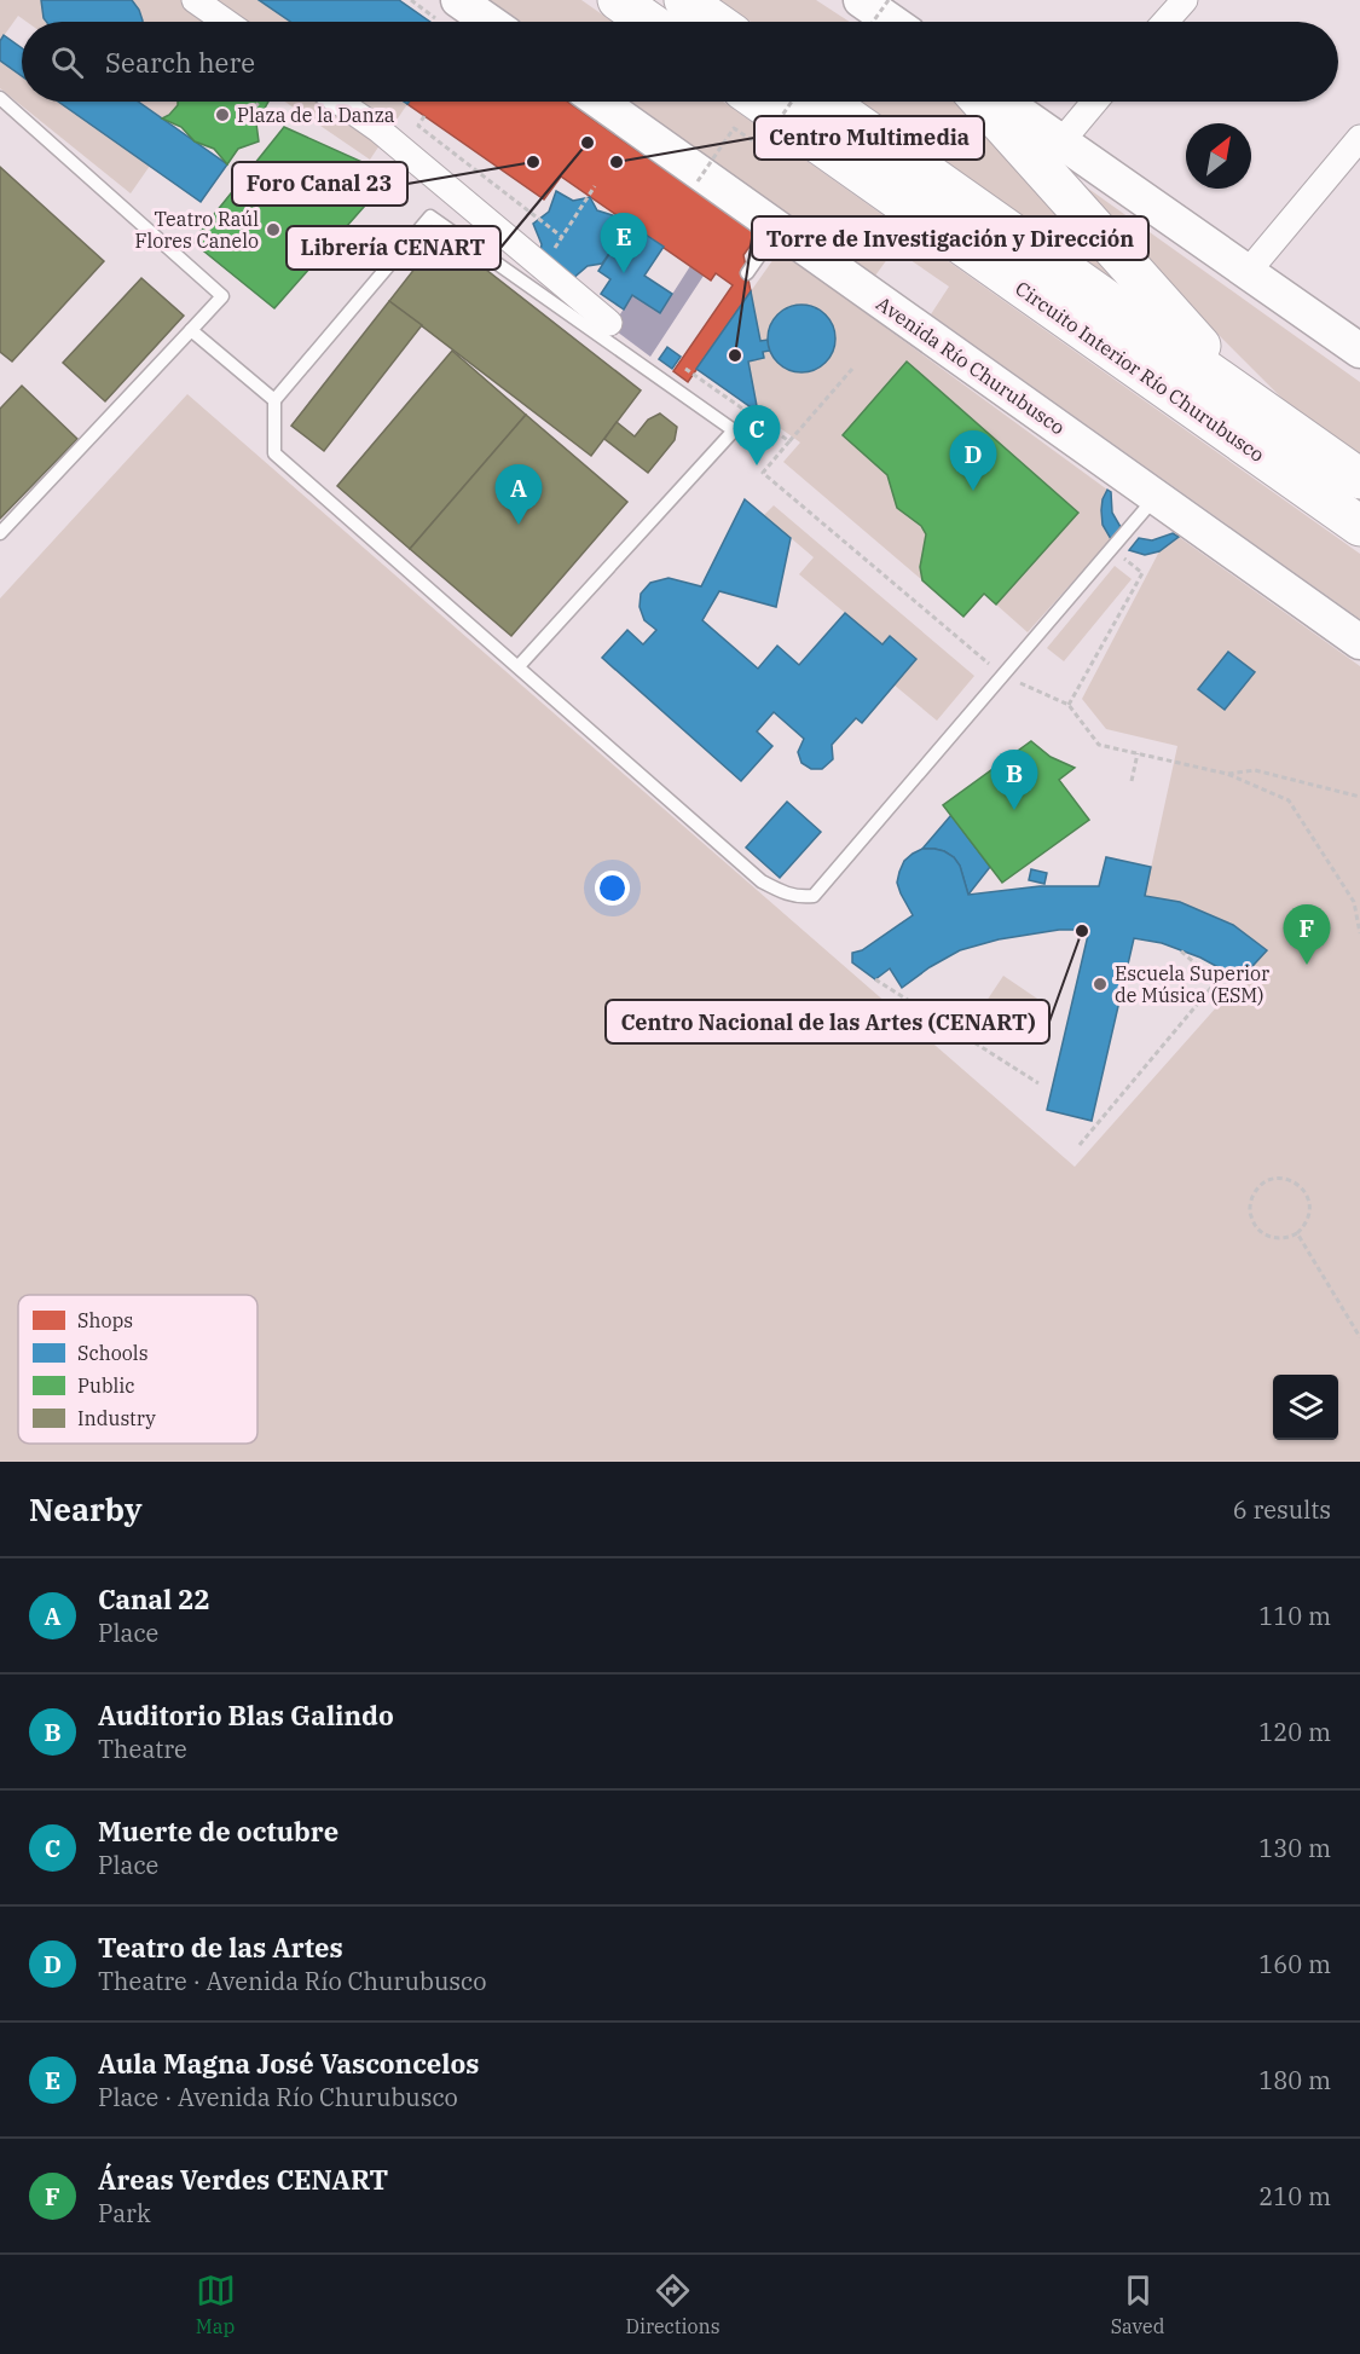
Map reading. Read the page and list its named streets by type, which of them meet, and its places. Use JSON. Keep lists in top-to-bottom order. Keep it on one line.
{"streets":{"highway":["Circuito Interior Río Churubusco"],"main road":["Avenida Río Churubusco"]},"places":["Plaza de la Danza","Librería CENART","Foro Canal 23","Centro Multimedia","Teatro Raúl Flores Canelo","Torre de Investigación y Dirección","Centro Nacional de las Artes (CENART)","Escuela Superior de Música (ESM)"],"legend":["Shops","Schools","Public","Industry"],"north":"top right","page":{"search":"Search here","pins":["E","C","D","A","B","F"],"heading":["Nearby","6 results"],"list":[{"mark":"A","name":"Canal 22","note":"Place","value":"110 m"},{"mark":"B","name":"Auditorio Blas Galindo","note":"Theatre","value":"120 m"},{"mark":"C","name":"Muerte de octubre","note":"Place","value":"130 m"},{"mark":"D","name":"Teatro de las Artes","note":"Theatre · Avenida Río Churubusco","value":"160 m"},{"mark":"E","name":"Aula Magna José Vasconcelos","note":"Place · Avenida Río Churubusco","value":"180 m"},{"mark":"F","name":"Áreas Verdes CENART","note":"Park","value":"210 m"}],"nav":["Map","Directions","Saved"]}}
